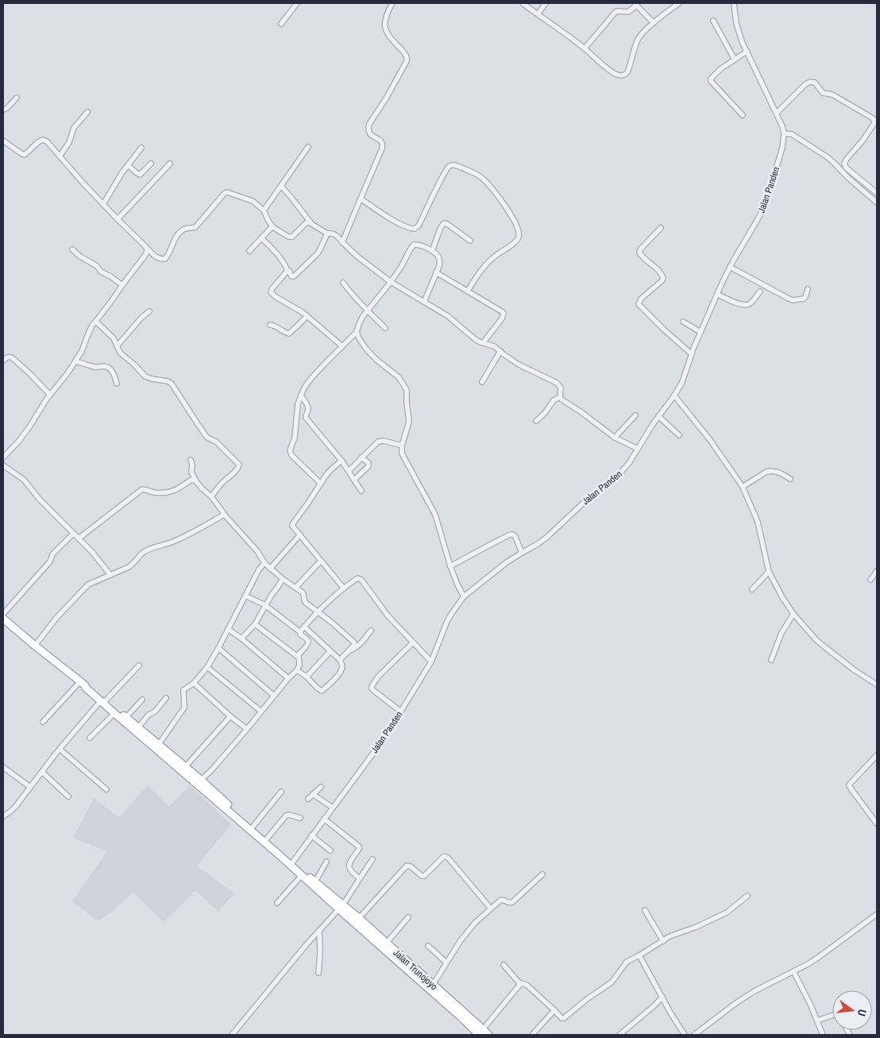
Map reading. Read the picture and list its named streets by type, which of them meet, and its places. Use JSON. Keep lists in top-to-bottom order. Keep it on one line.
{"streets":{"highway":["Jalan Trunojoyo"],"street":["Jalan Panden"]},"north":"right"}
